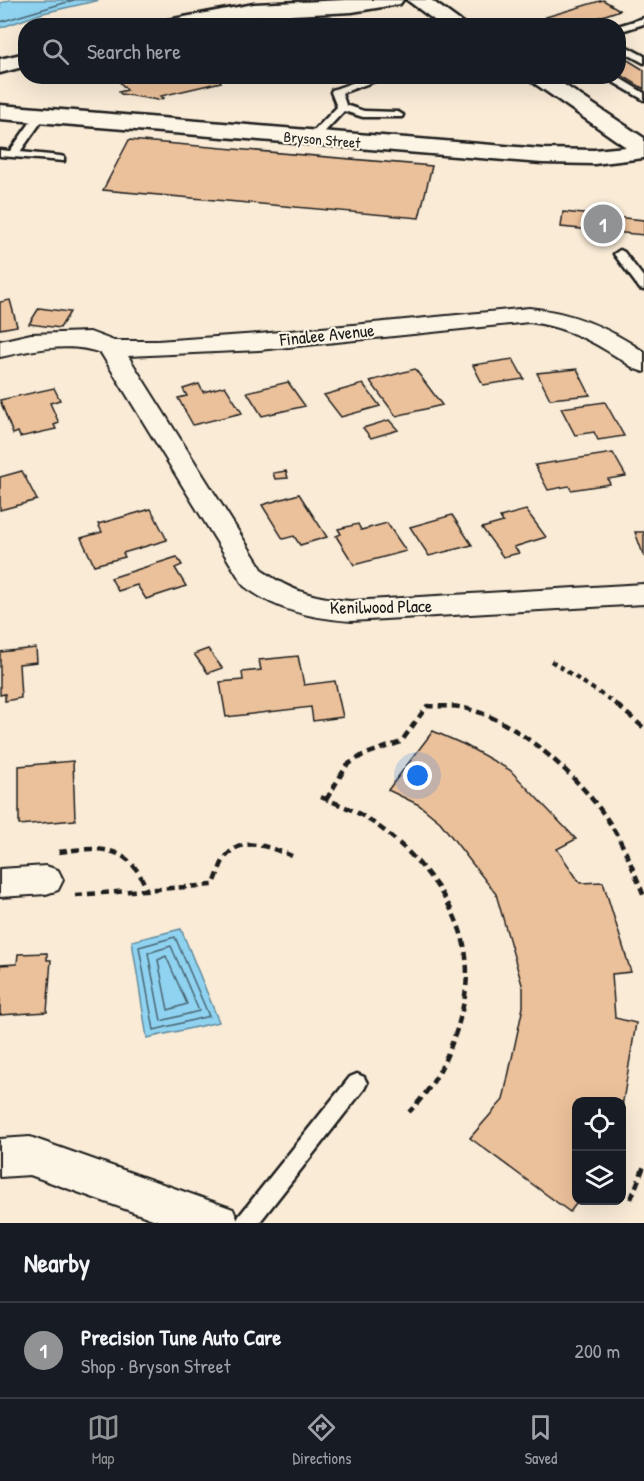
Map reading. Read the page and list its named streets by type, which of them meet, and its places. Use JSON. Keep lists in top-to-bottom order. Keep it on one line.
{"streets":{"main road":["Bryson Street"],"street":["Finalee Avenue","Kenilwood Place"]},"crossings":[["Finalee Avenue","Kenilwood Place"]],"page":{"search":"Search here","pins":"1","heading":"Nearby","list":[{"mark":"1","name":"Precision Tune Auto Care","note":"Shop · Bryson Street","value":"200 m"}],"nav":["Map","Directions","Saved"]}}
